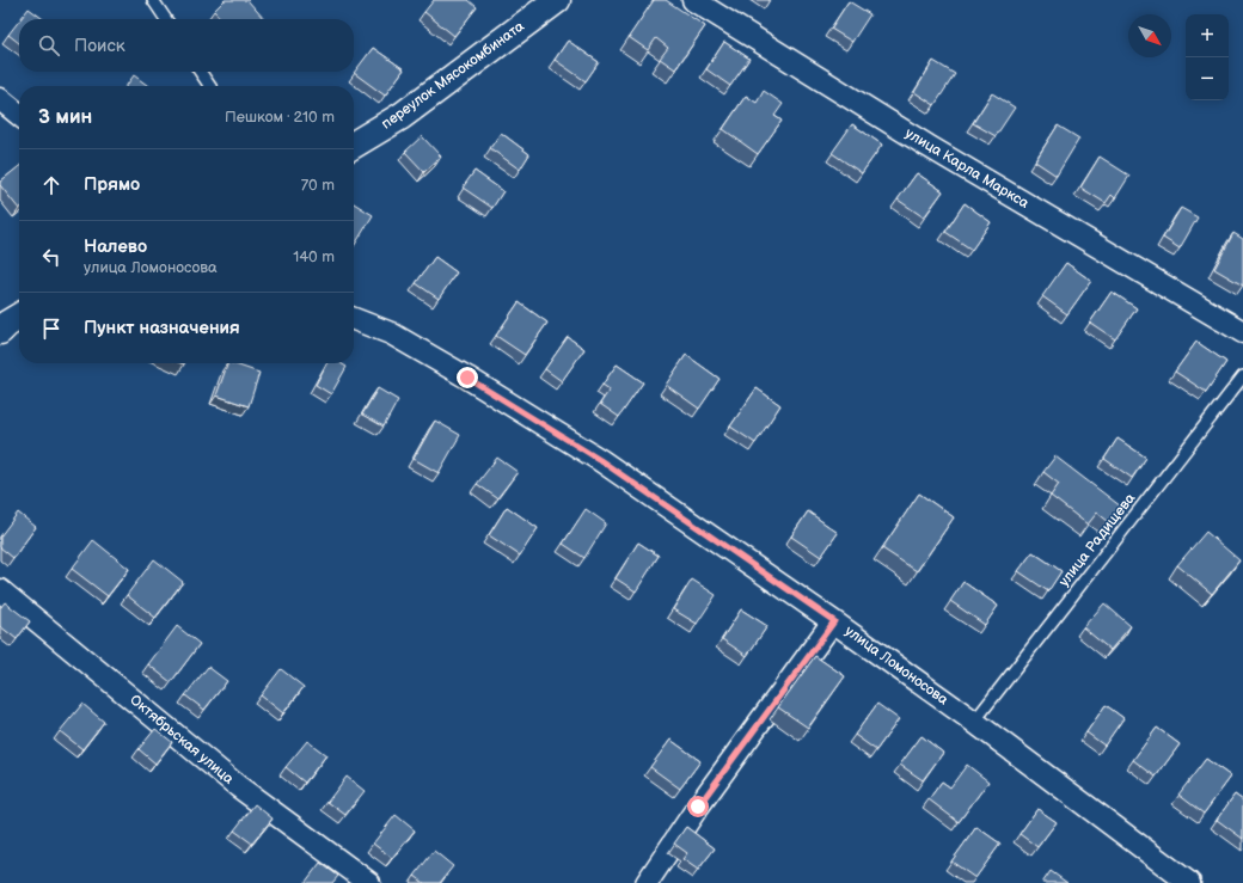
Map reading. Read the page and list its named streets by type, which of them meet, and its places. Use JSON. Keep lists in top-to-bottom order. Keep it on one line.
{"streets":{"street":["переулок Мясокомбината","улица Карла Маркса","улица Ломоносова","Октябрьская улица"],"lane":["улица Радищева"]},"crossings":[["улица Радищева","улица Ломоносова"]],"north":"bottom right","page":{"map_buttons":["+","−"],"search":"Поиск","heading":["3 мин","Пешком · 210 m"],"list":[["Прямо","70 m"],["Налево","улица Ломоносова","140 m"],"Пункт назначения"]}}
